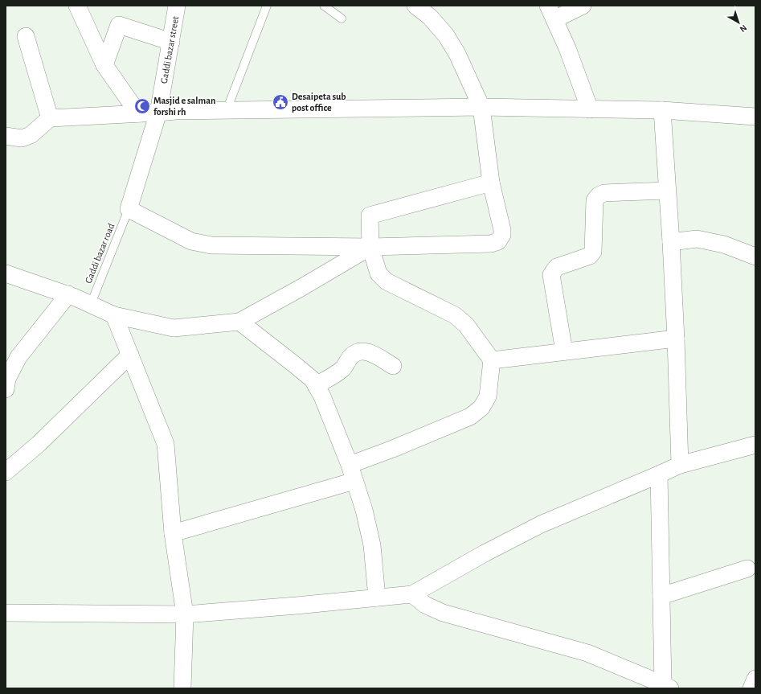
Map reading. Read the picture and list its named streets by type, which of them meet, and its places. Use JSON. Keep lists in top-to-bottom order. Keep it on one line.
{"streets":{"street":["Gaddi bazar street"],"lane":["Gaddi bazar road"]},"crossings":[["Gaddi bazar street","Gaddi bazar road"]],"places":{"public building":["Desaipeta sub post office"],"mosque":["Masjid e salman forshi rh"]},"north":"bottom right"}
